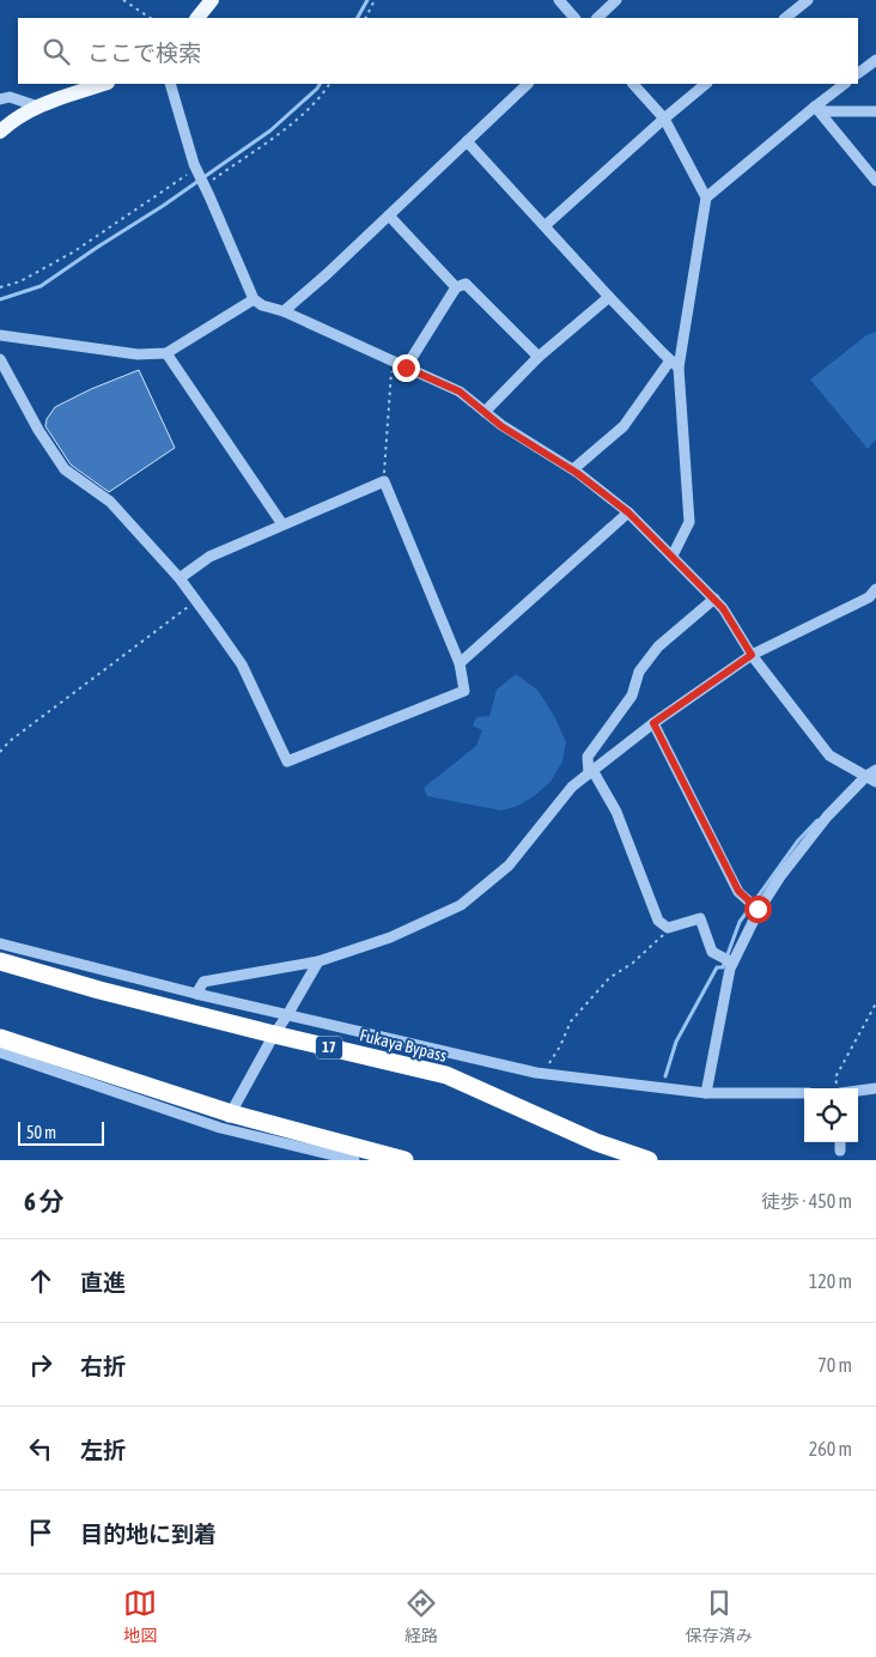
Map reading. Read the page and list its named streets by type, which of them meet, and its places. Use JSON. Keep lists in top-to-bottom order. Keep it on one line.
{"streets":{"highway":["Fukaya Bypass","17"]},"scale_bar":"50 m","page":{"search":"ここで検索","scale":"50 m","heading":["6 分","徒歩 · 450 m"],"list":[["直進","120 m"],["右折","70 m"],["左折","260 m"],"目的地に到着"],"nav":["地図","経路","保存済み"]}}
